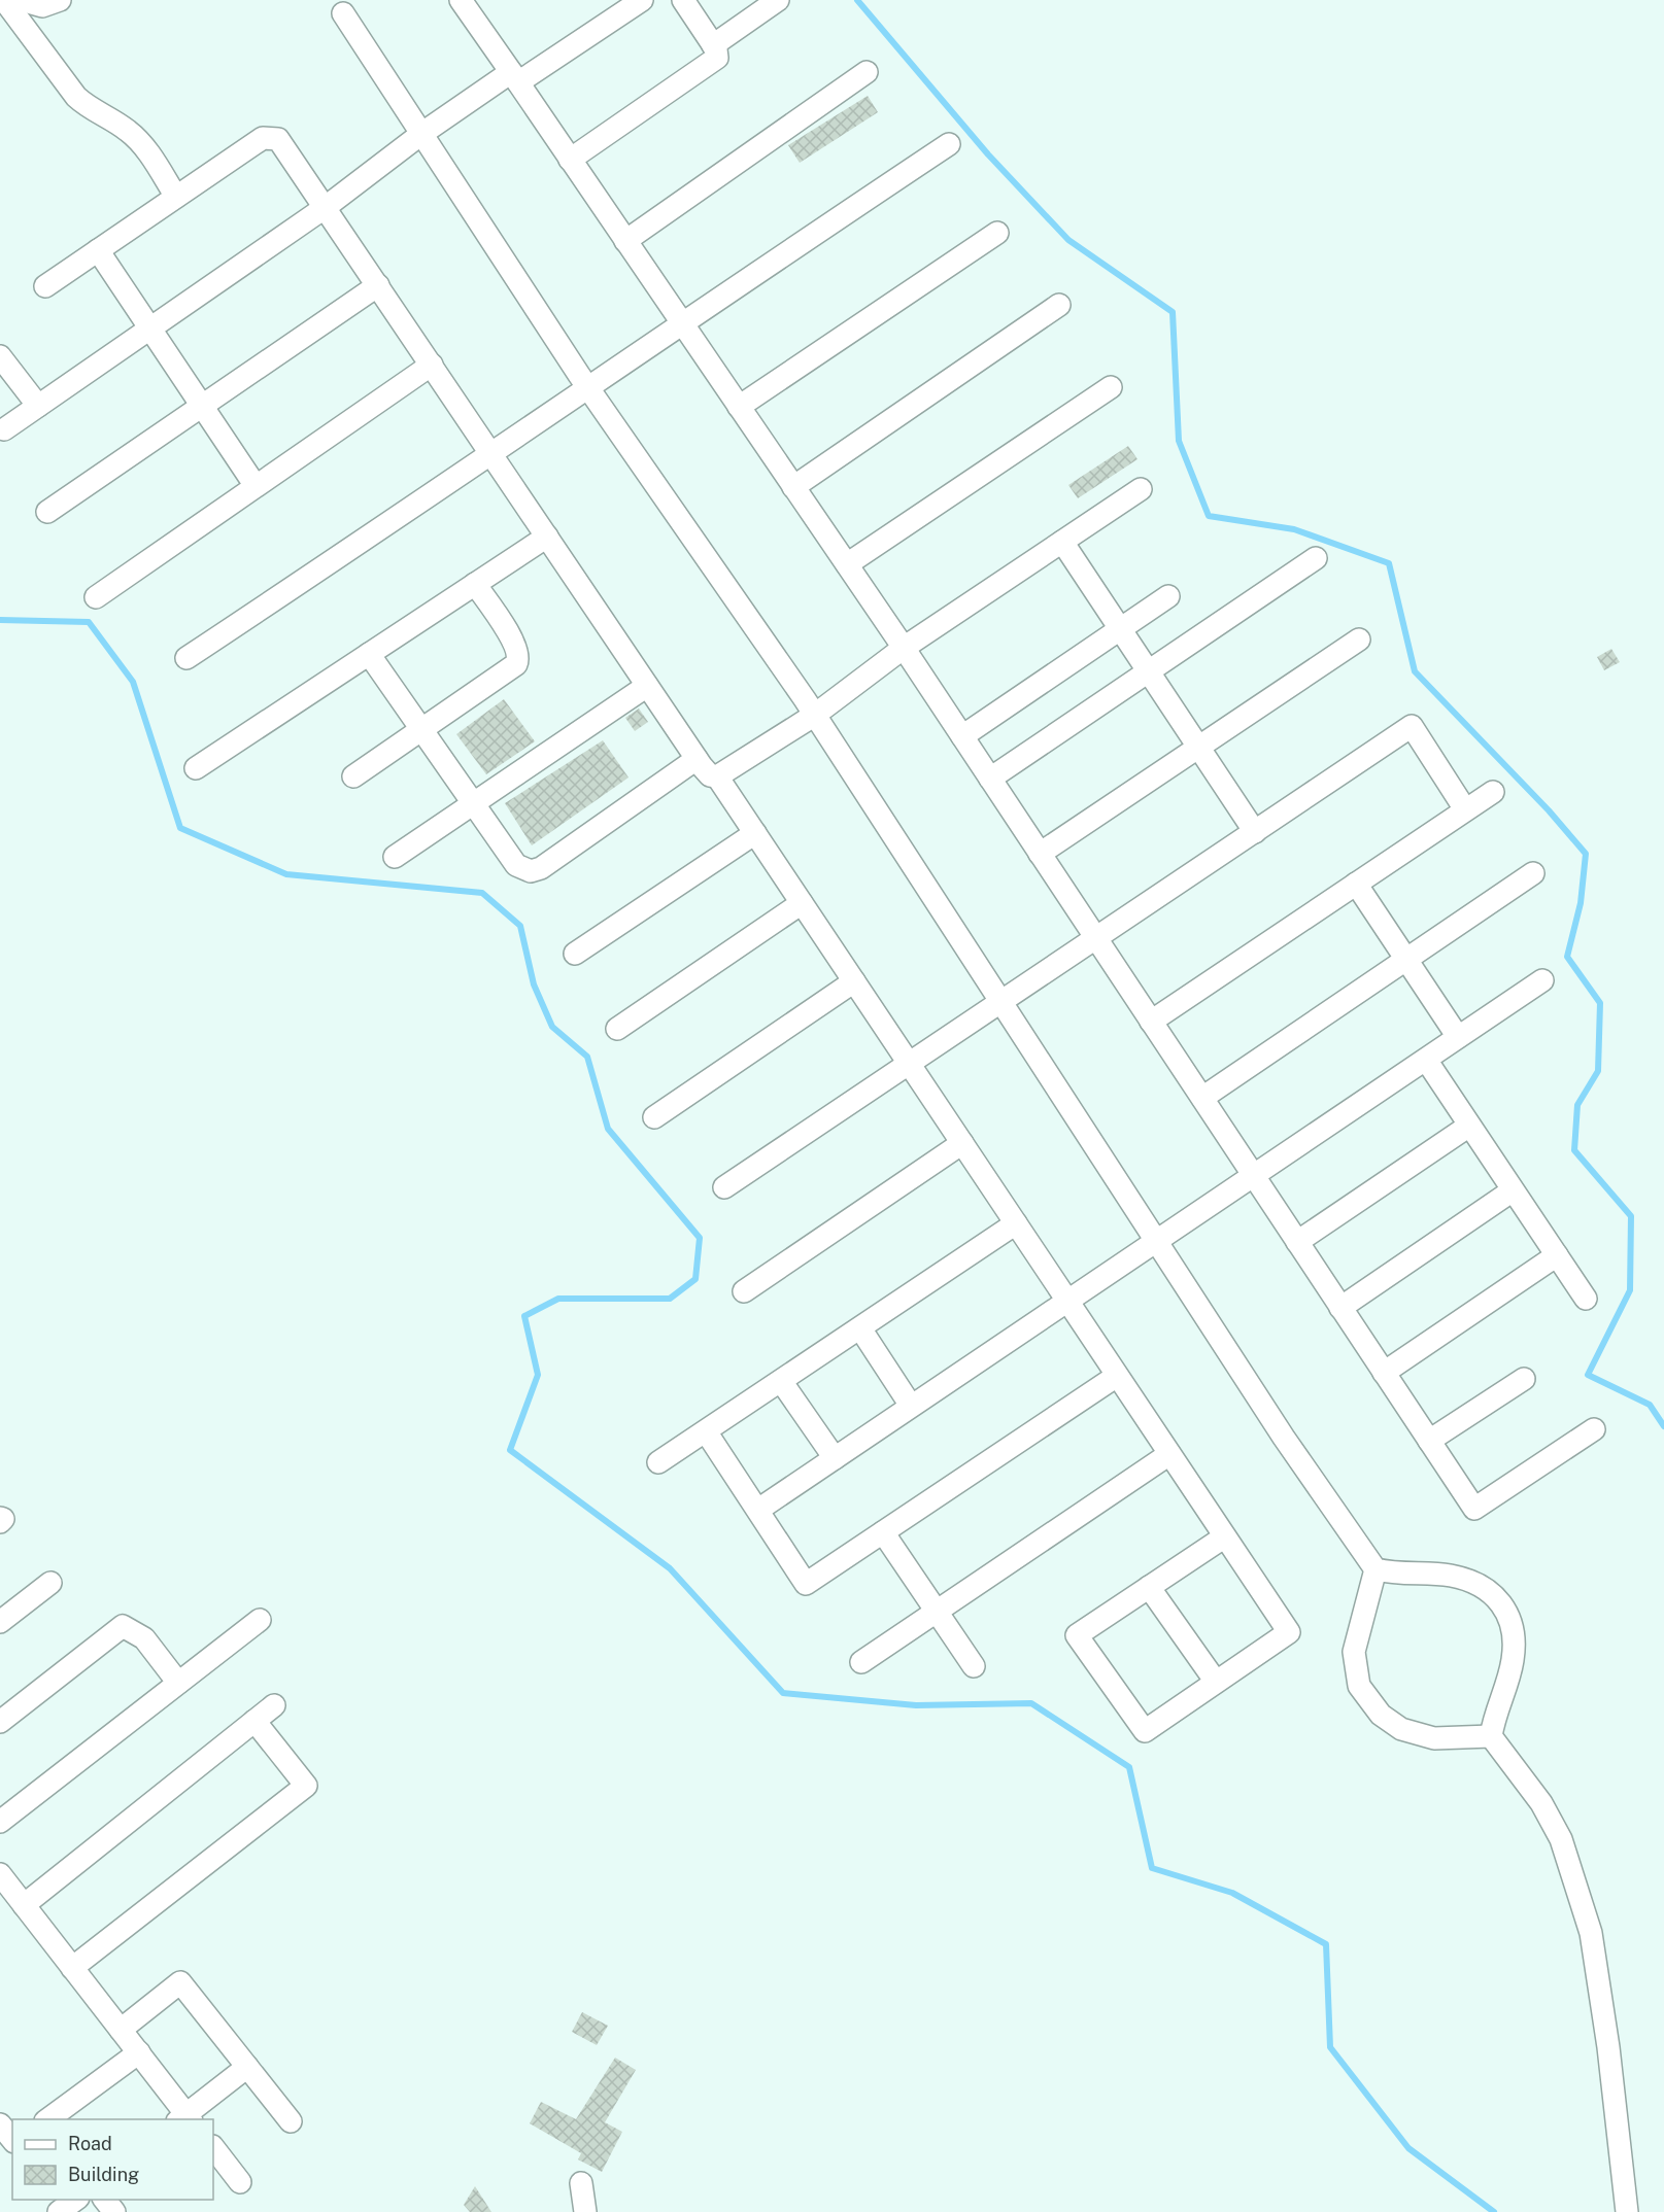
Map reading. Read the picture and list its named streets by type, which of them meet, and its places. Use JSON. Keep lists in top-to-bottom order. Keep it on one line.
{"legend":["Road","Building"]}
